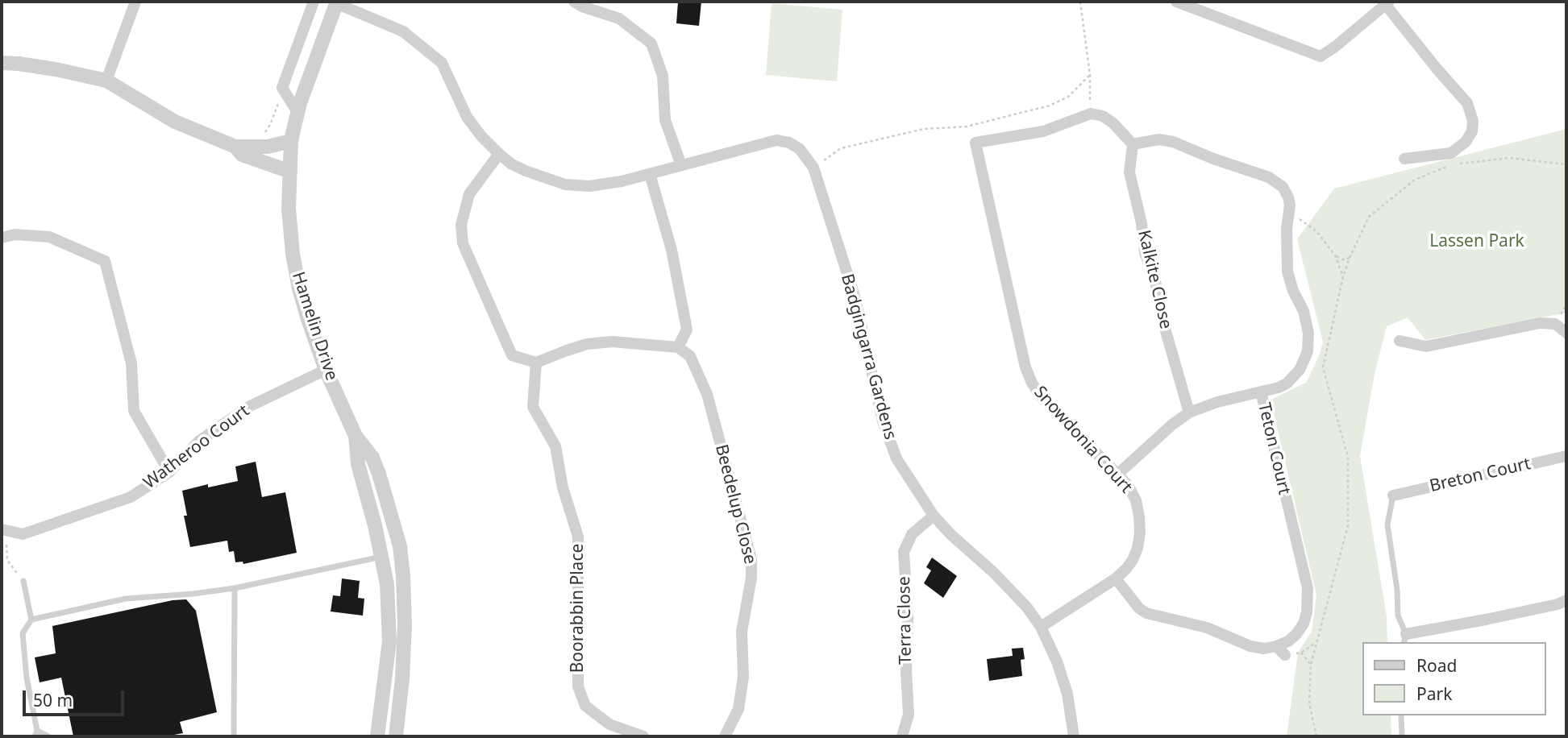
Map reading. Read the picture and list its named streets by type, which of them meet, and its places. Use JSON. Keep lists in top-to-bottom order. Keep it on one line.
{"streets":{"street":["Kalkite Close","Hamelin Drive","Badgingarra Gardens","Snowdonia Court","Watheroo Court","Teton Court","Breton Court","Beedelup Close","Boorabbin Place","Terra Close"]},"crossings":[["Hamelin Drive","Badgingarra Gardens"],["Hamelin Drive","Watheroo Court"],["Badgingarra Gardens","Snowdonia Court"],["Badgingarra Gardens","Terra Close"]],"parks":["Lassen Park"],"legend":["Road","Park"],"scale_bar":"50 m"}
